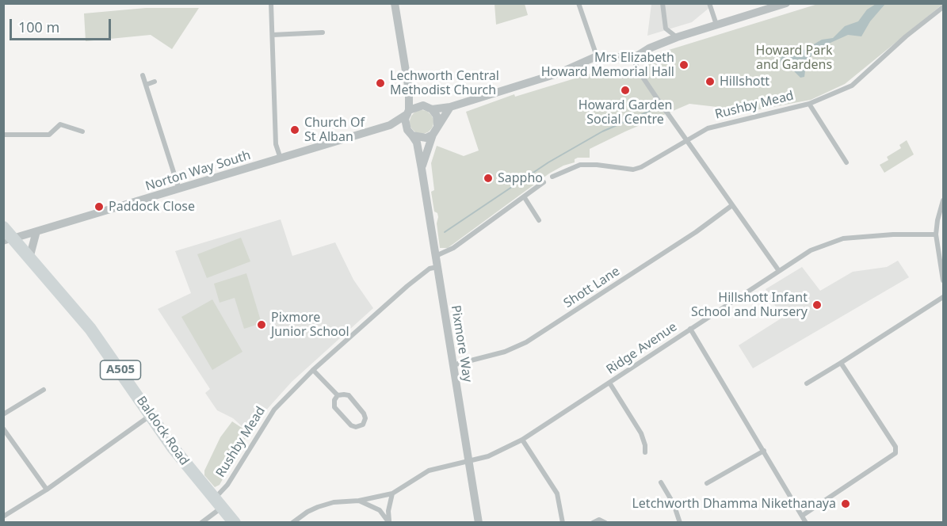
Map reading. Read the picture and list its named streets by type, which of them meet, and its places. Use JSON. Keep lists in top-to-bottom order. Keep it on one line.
{"streets":{"main road":["A505","Baldock Road"],"street":["Rushby Mead","Norton Way South","Shott Lane","Pixmore Way","Ridge Avenue"]},"crossings":[["Rushby Mead","Pixmore Way"],["Rushby Mead","Baldock Road"],["Norton Way South","Pixmore Way"],["Norton Way South","Baldock Road"],["Shott Lane","Pixmore Way"],["Pixmore Way","Ridge Avenue"]],"parks":["Howard Park and Gardens"],"places":["Mrs Elizabeth Howard Memorial Hall","Hillshott","Lechworth Central Methodist Church","Howard Garden Social Centre","Church Of St Alban","Sappho","Paddock Close","Hillshott Infant School and Nursery","Pixmore Junior School","Letchworth Dhamma Nikethanaya"],"scale_bar":"100 m"}
